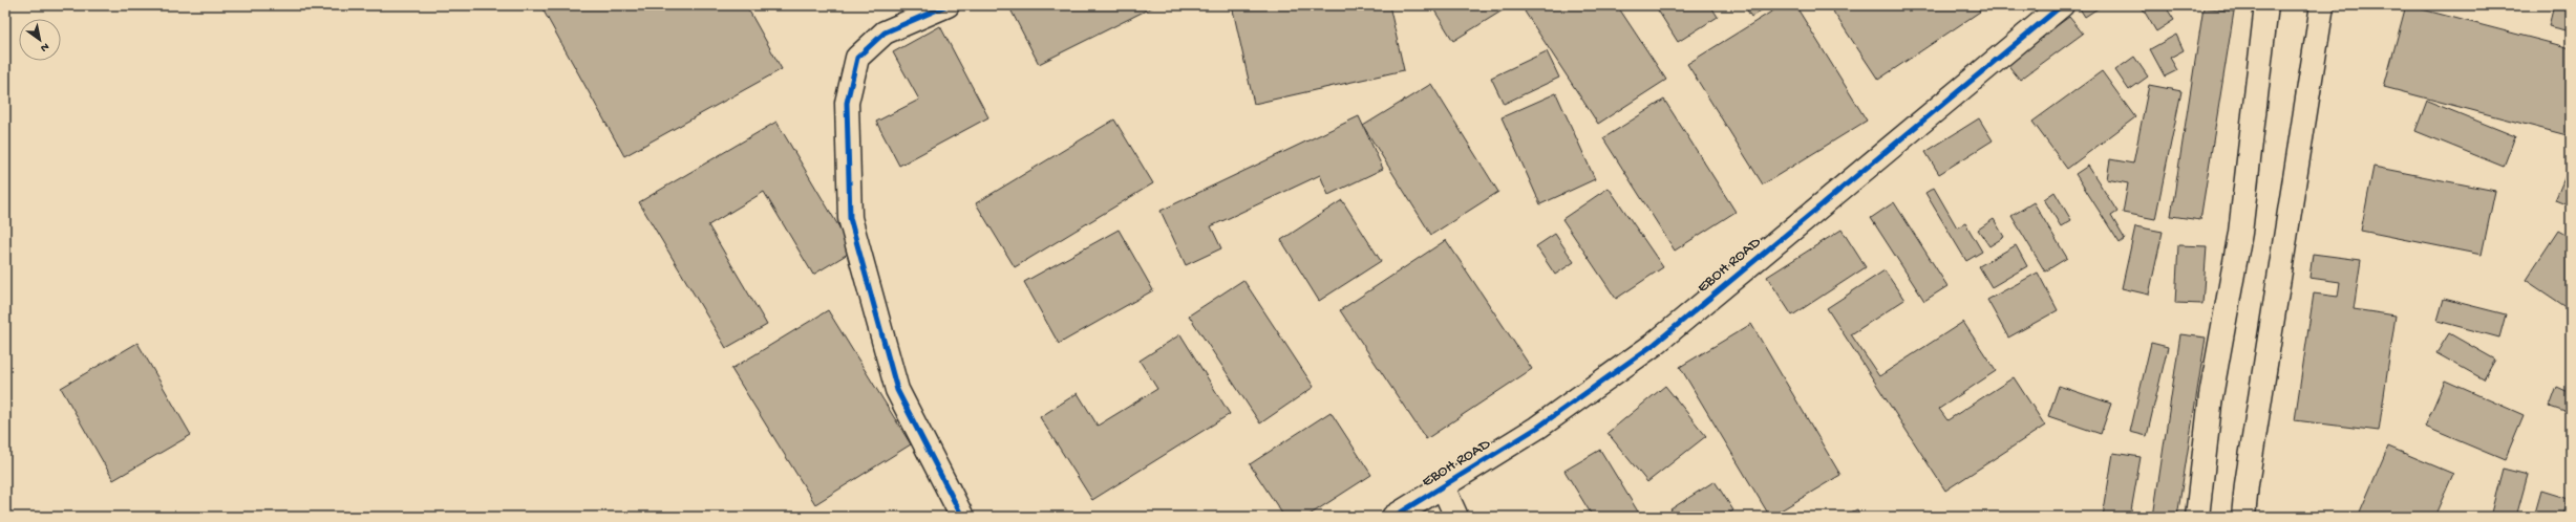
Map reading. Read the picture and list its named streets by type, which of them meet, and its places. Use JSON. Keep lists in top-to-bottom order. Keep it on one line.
{"streets":{"street":["EBOH ROAD"]},"north":"bottom right"}
